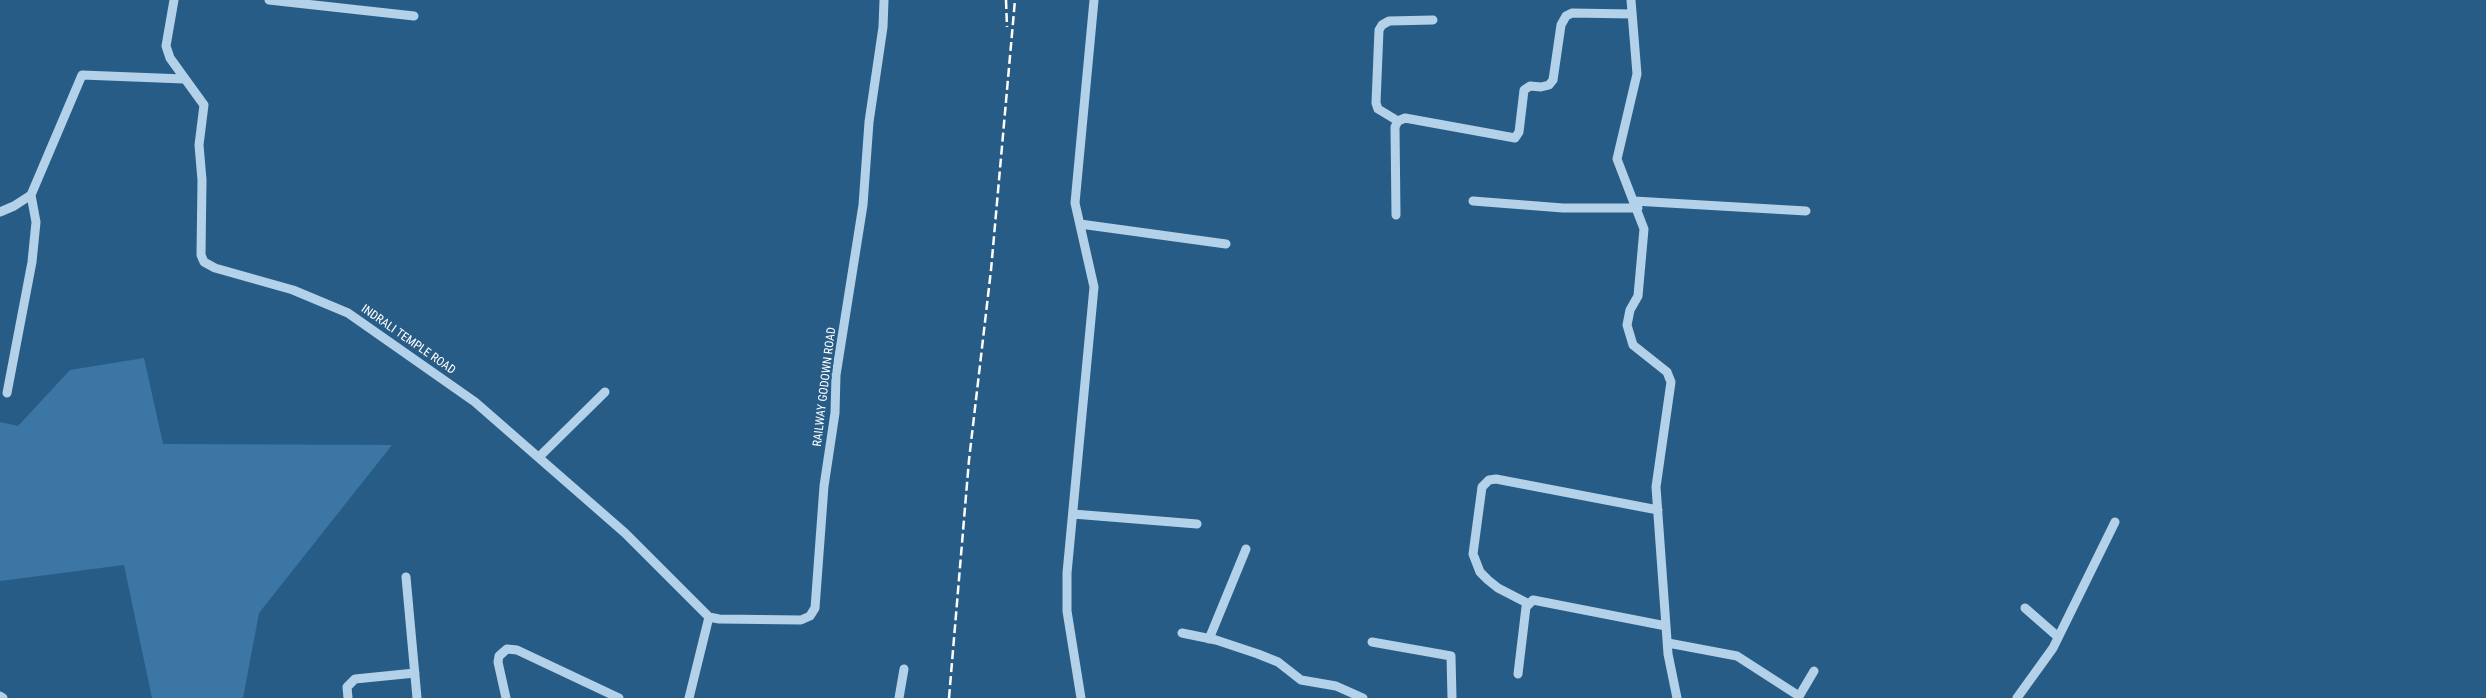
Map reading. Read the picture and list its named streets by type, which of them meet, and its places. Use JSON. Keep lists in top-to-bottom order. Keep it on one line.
{"streets":{"street":["INDRALI TEMPLE ROAD","RAILWAY GODOWN ROAD"]},"crossings":[["INDRALI TEMPLE ROAD","RAILWAY GODOWN ROAD"]]}
